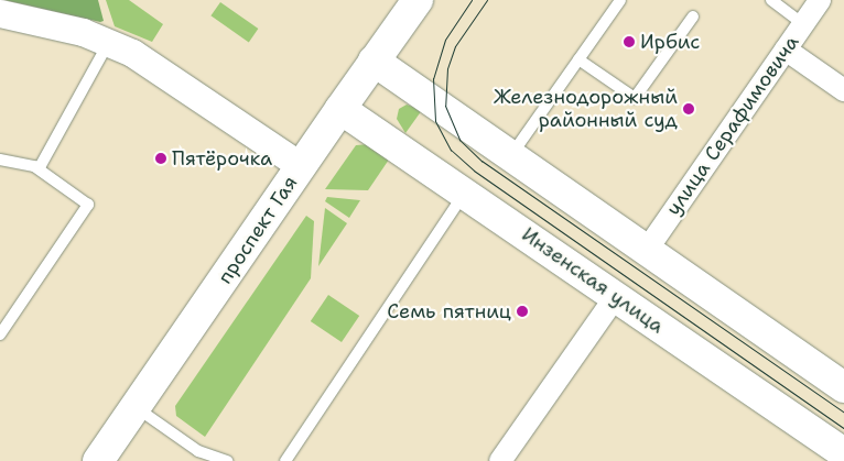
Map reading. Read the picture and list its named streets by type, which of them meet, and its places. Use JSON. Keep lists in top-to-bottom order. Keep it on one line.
{"streets":{"main road":["проспект Гая","Инзенская улица"],"street":["улица Серафимовича"]},"crossings":[["проспект Гая","Инзенская улица"]],"places":["Ирбис","Железнодорожный районный суд","Пятёрочка","Семь пятниц"]}
